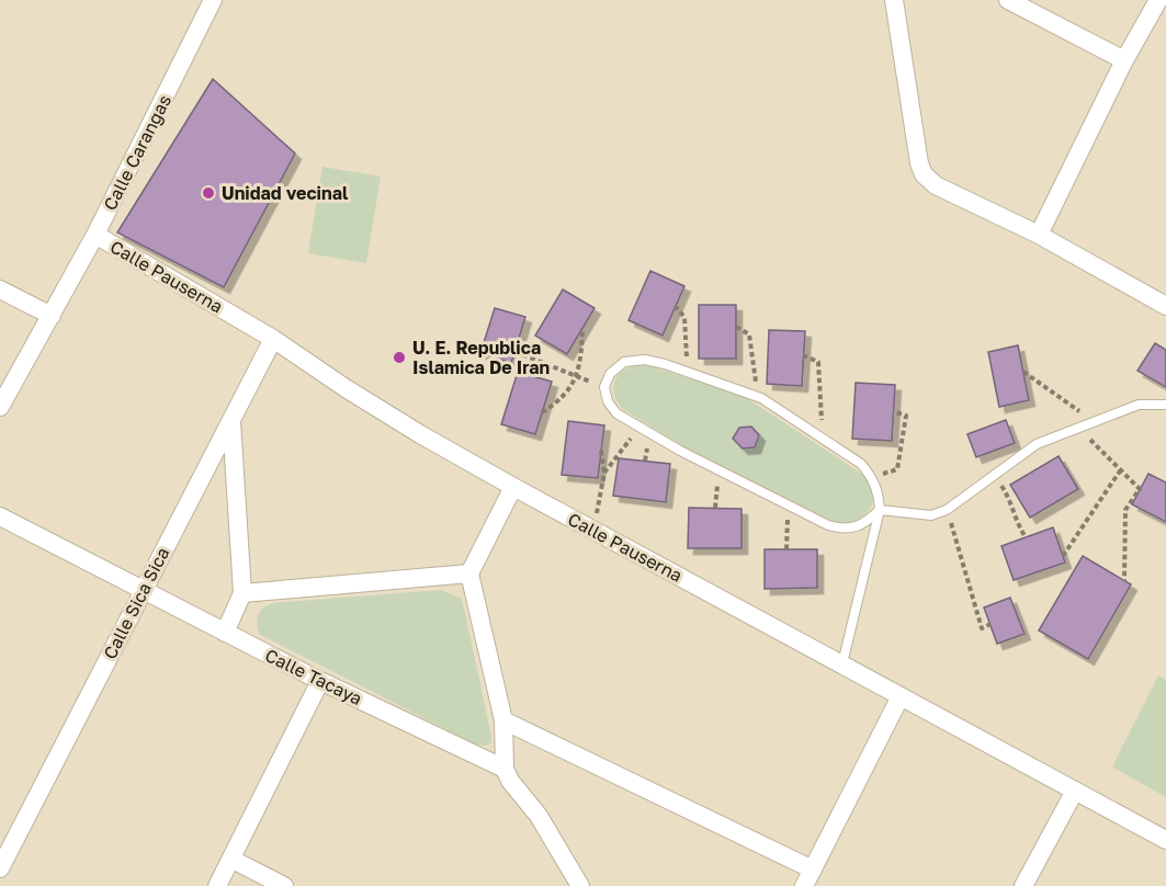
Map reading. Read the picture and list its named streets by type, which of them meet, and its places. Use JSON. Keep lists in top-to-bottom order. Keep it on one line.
{"streets":{"street":["Calle Carangas","Calle Pauserna","Calle Sica Sica","Calle Tacaya"]},"crossings":[["Calle Carangas","Calle Pauserna"],["Calle Pauserna","Calle Sica Sica"],["Calle Sica Sica","Calle Tacaya"]],"places":["Unidad vecinal","U. E. Republica Islamica De Iran"]}
